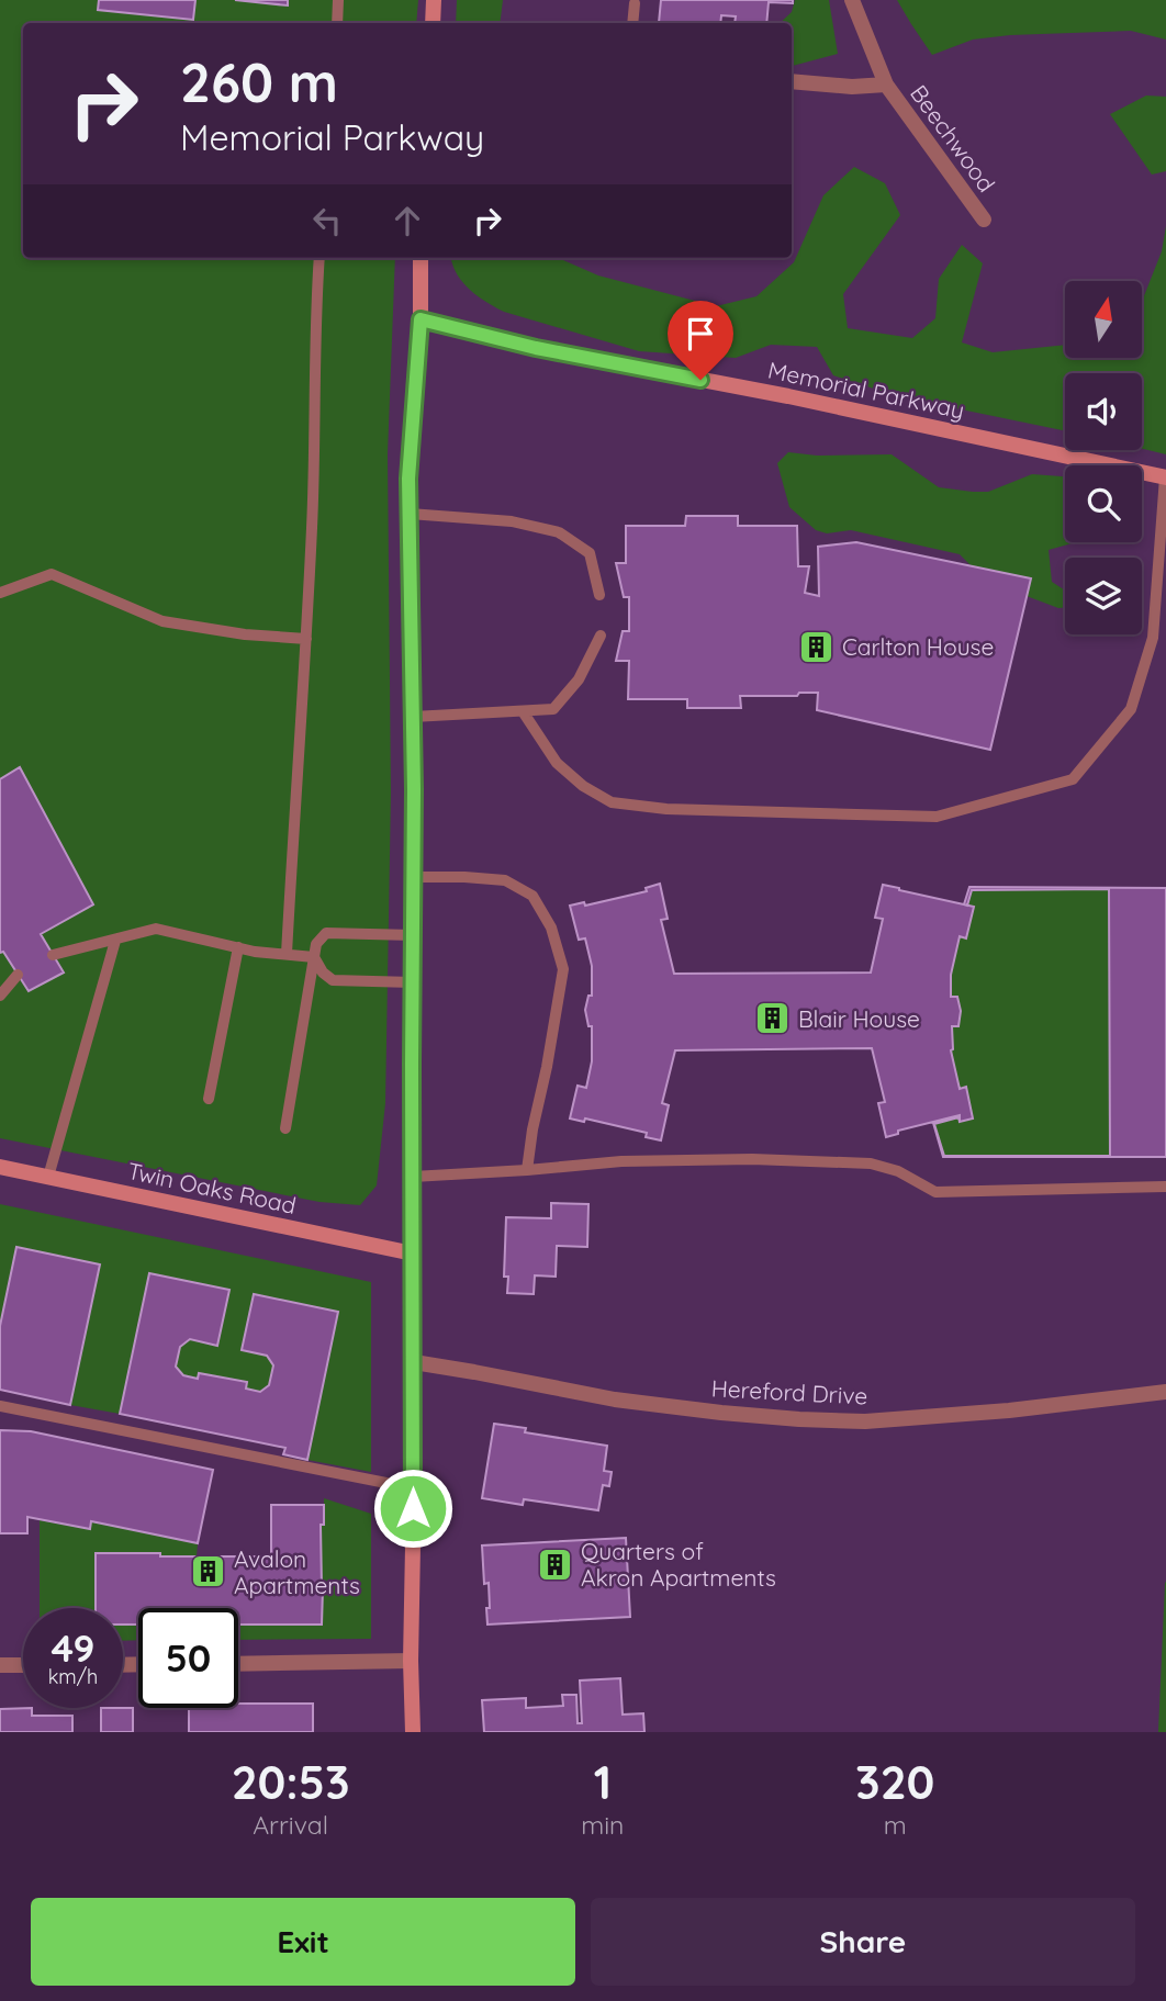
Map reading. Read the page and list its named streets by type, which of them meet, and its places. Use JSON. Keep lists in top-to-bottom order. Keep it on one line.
{"streets":{"main road":["Memorial Parkway","Twin Oaks Road"],"street":["Beechwood","Hereford Drive"]},"places":{"building":["Carlton House","Blair House","Quarters of Akron Apartments","Avalon Apartments"]},"north":"top","page":{"turn":["260 m","Memorial Parkway"],"speed":"49 km/h","limit":"50","eta":["20:53","Arrival","1","min","320","m"],"buttons":["Exit","Share"]}}
